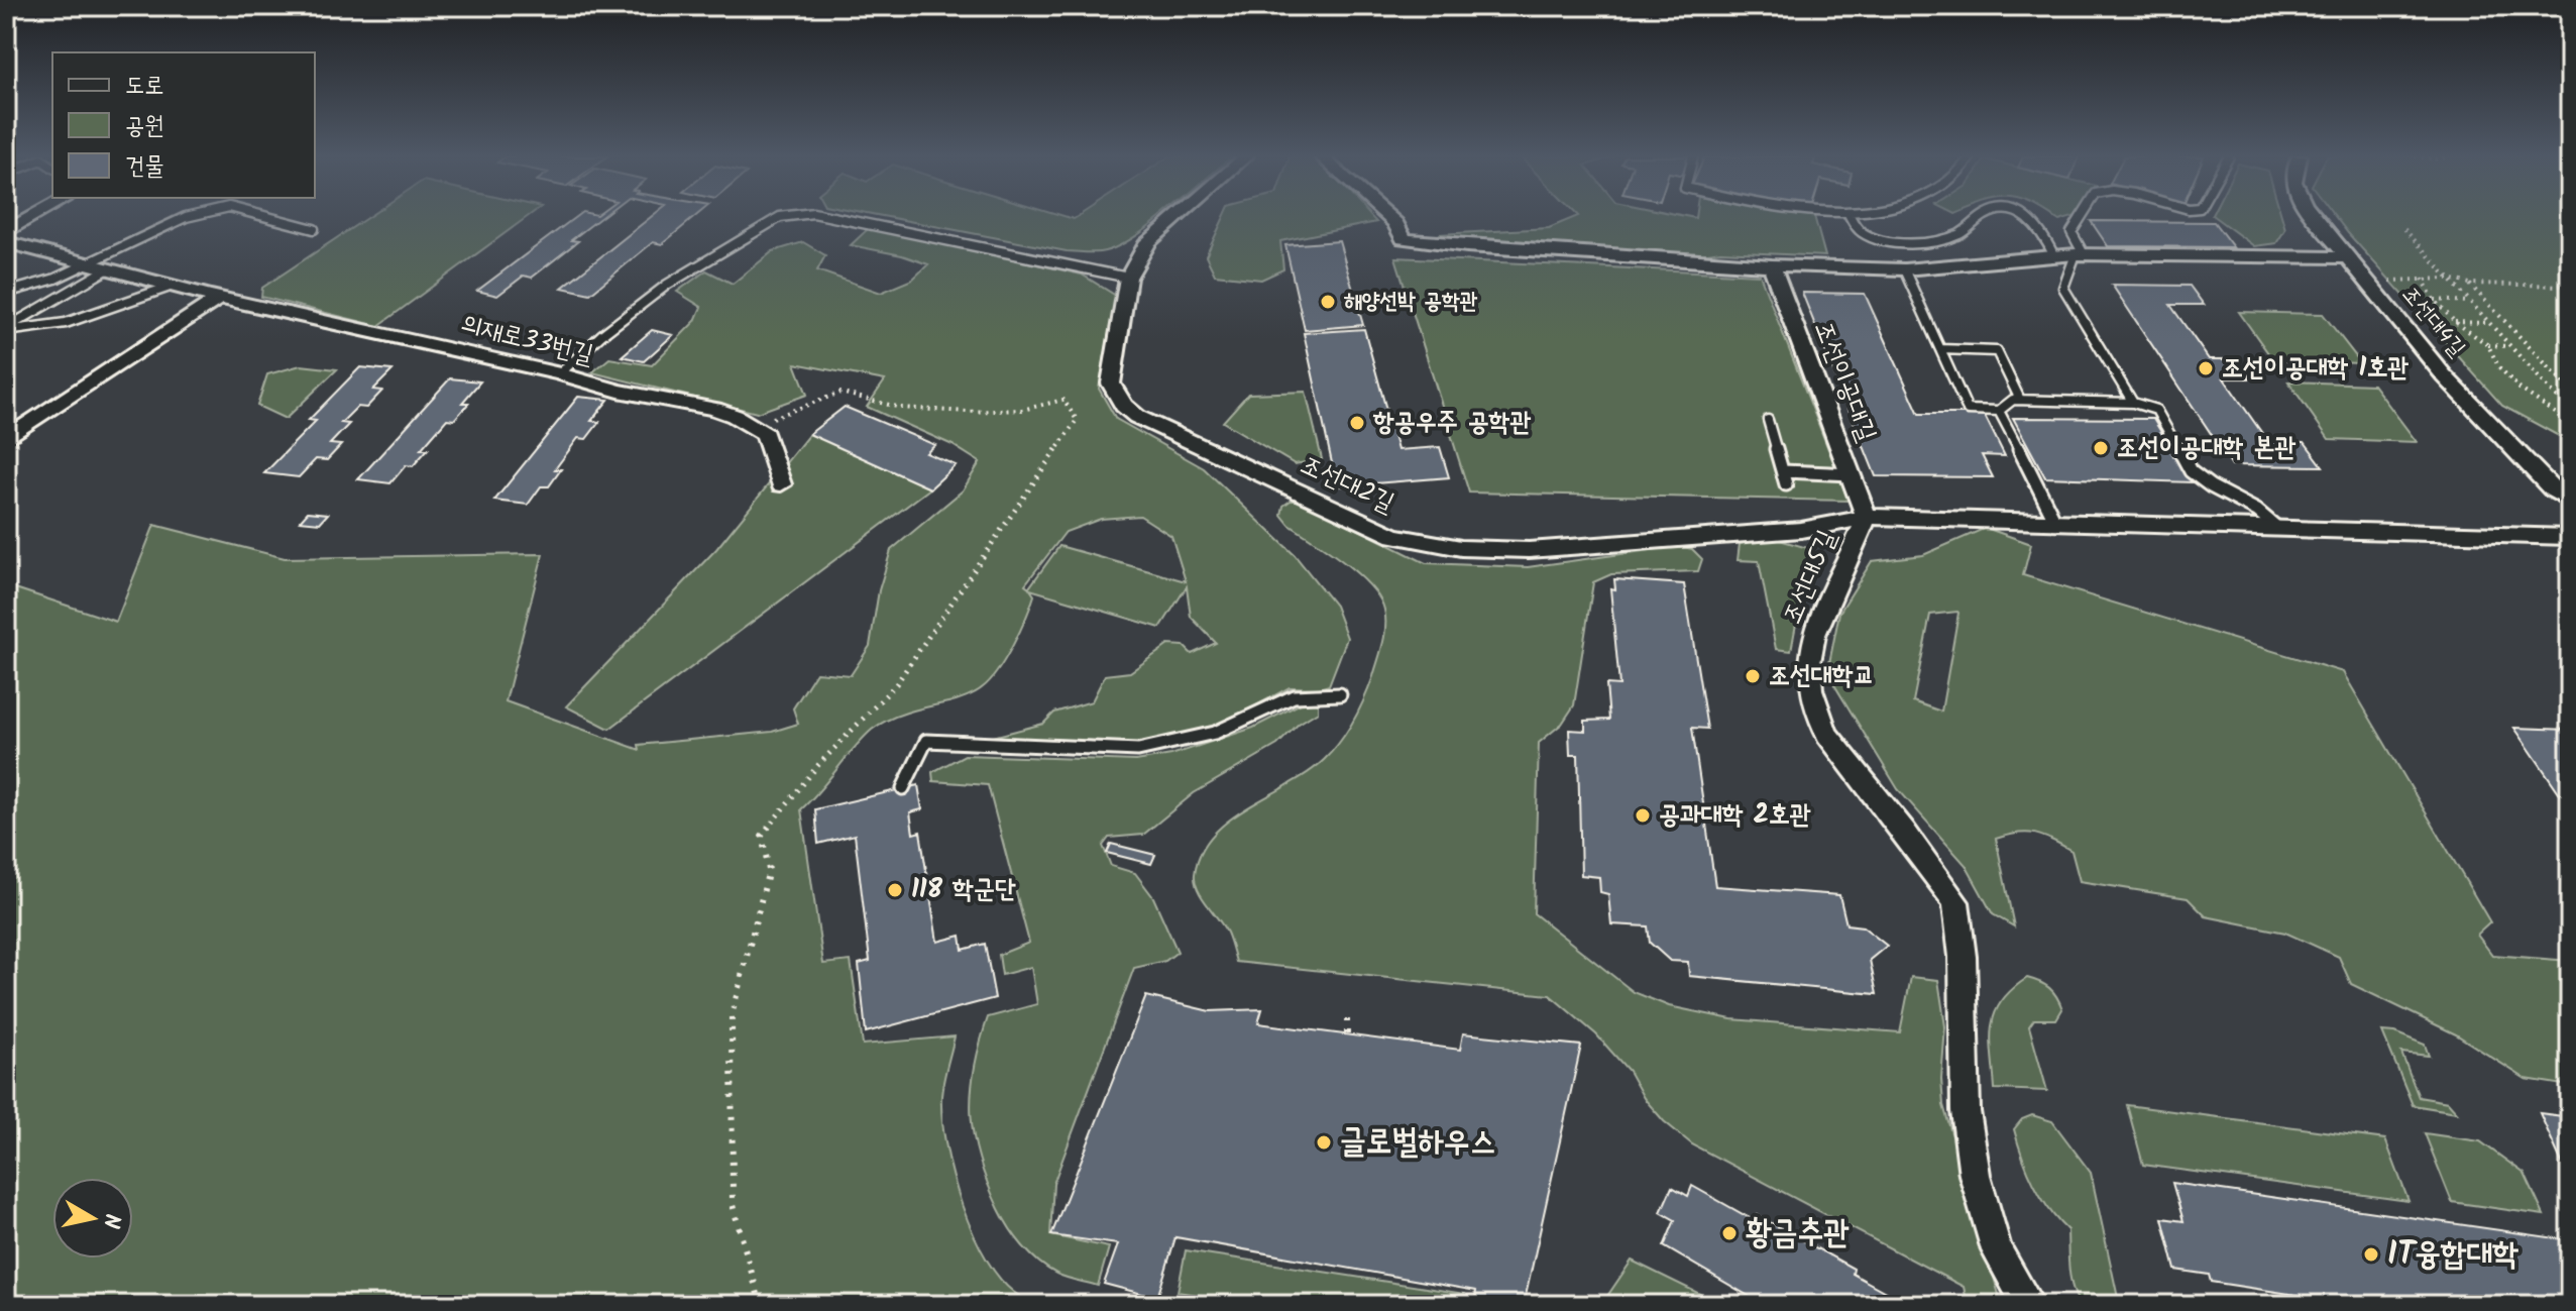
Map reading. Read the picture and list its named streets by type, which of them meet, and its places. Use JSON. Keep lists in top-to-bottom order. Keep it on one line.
{"streets":{"street":["조선대4길","의재로33번길","조선이공대길","조선대2길","조선대5길"]},"crossings":[["조선이공대길","조선대2길"],["조선이공대길","조선대5길"],["조선대2길","조선대5길"]],"places":["해양선박 공학관","조선이공대학 1호관","항공우주 공학관","조선이공대학 본관","조선대학교","공과대학 2호관","118 학군단","글로벌하우스","황금추관","IT융합대학"],"legend":["도로","공원","건물"],"north":"right"}
